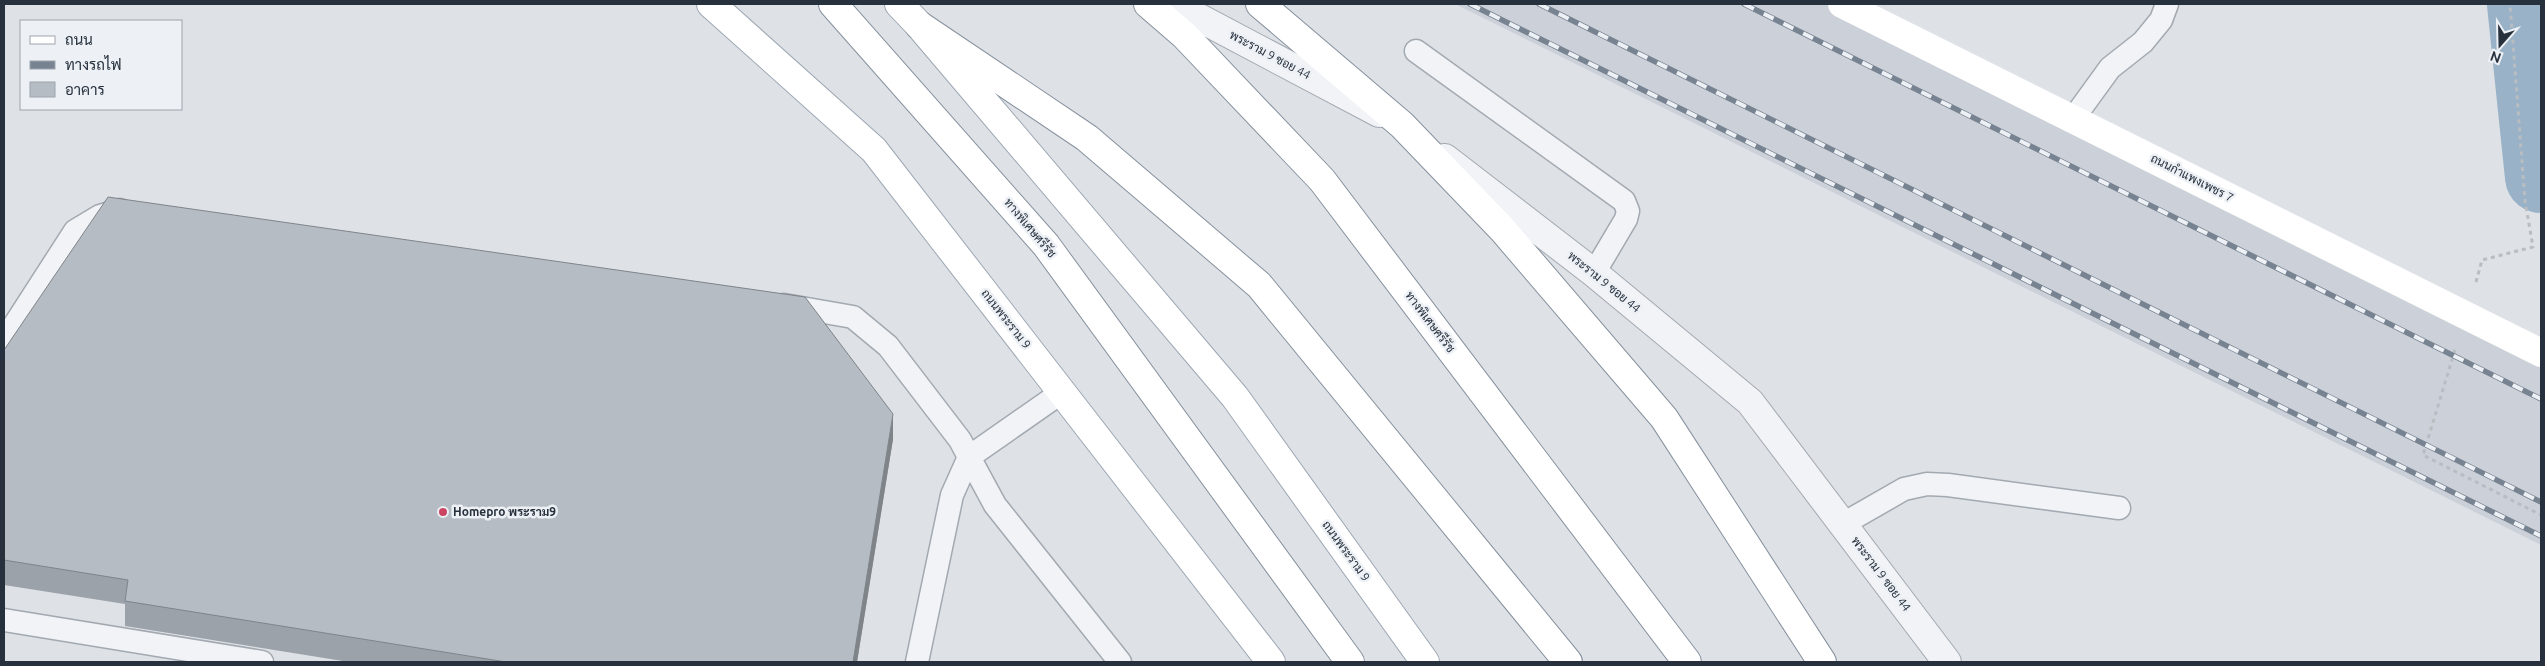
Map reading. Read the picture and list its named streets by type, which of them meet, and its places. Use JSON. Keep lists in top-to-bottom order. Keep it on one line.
{"streets":{"main road":["ถนนกำแพงเพชร 7","ทางพิเศษศรีรัช","ถนนพระราม 9"],"street":["พระราม 9 ซอย 44"]},"places":["Homepro พระราม9"],"legend":["ถนน","ทางรถไฟ","อาคาร"],"north":"bottom"}
